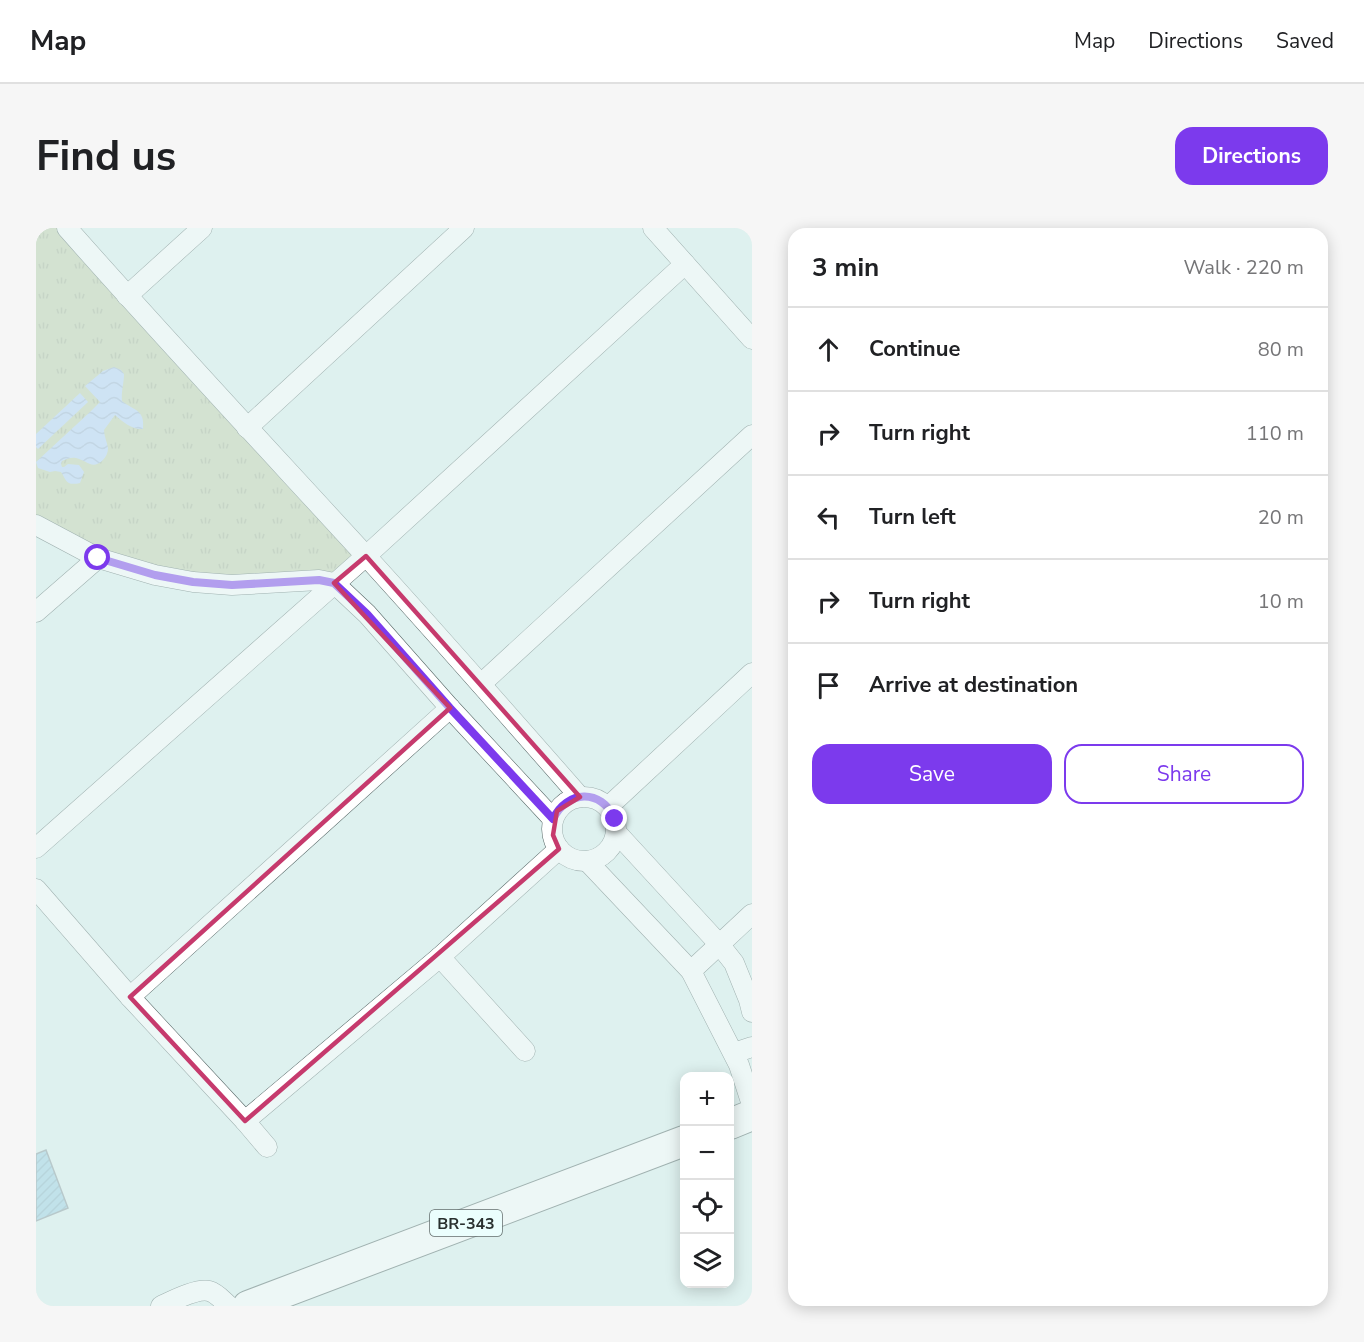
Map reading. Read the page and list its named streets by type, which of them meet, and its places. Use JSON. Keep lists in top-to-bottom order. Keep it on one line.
{"streets":{"main road":["BR-343"]},"page":{"header":"Map","nav":["Map","Directions","Saved"],"buttons":["Directions",["Save","Share"]],"title":"Find us","heading":["3 min","Walk · 220 m"],"list":[["Continue","80 m"],["Turn right","110 m"],["Turn left","20 m"],["Turn right","10 m"],"Arrive at destination"],"map_buttons":["+","−"]}}
